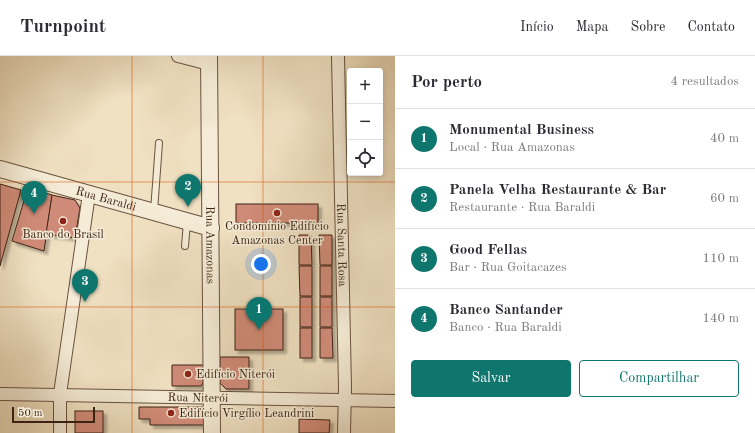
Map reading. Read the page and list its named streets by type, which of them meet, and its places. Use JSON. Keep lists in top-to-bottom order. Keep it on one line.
{"streets":{"street":["Rua Baraldi","Rua Amazonas","Rua Santa Rosa","Rua Niterói"]},"crossings":[["Rua Baraldi","Rua Amazonas"],["Rua Amazonas","Rua Niterói"],["Rua Santa Rosa","Rua Niterói"]],"places":["Condomínio Edifício Amazonas Center","Banco do Brasil","Edifício Niterói","Edifício Virgílio Leandrini"],"scale_bar":"50 m","page":{"header":"Turnpoint","nav":["Início","Mapa","Sobre","Contato"],"heading":["Por perto","4 resultados"],"map_buttons":["+","−"],"list":[{"mark":"1","name":"Monumental Business","note":"Local · Rua Amazonas","value":"40 m"},{"mark":"2","name":"Panela Velha Restaurante & Bar","note":"Restaurante · Rua Baraldi","value":"60 m"},{"mark":"3","name":"Good Fellas","note":"Bar · Rua Goitacazes","value":"110 m"},{"mark":"4","name":"Banco Santander","note":"Banco · Rua Baraldi","value":"140 m"}],"pins":["2","4","3","1"],"buttons":["Salvar","Compartilhar"],"scale":"50 m"}}
